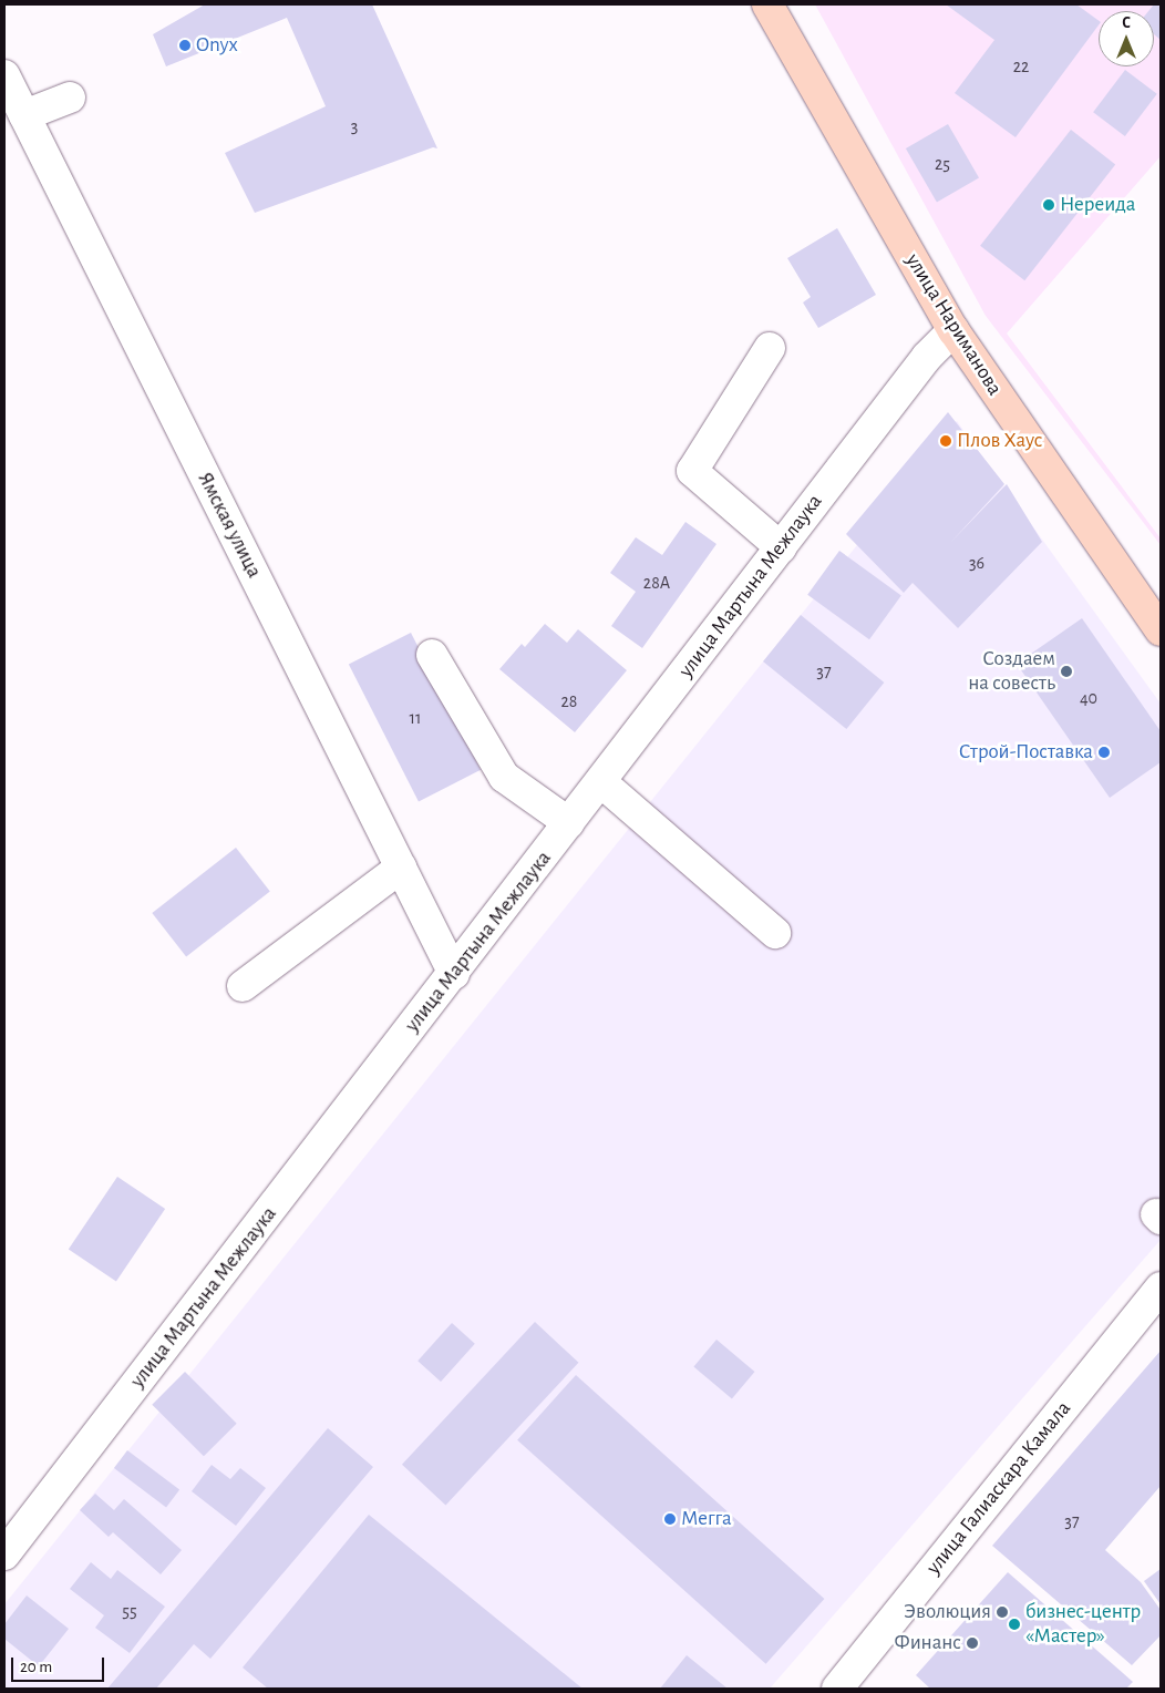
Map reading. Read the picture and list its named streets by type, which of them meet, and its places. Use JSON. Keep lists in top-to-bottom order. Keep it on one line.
{"streets":{"main road":["улица Нариманова"],"street":["Ямская улица","улица Мартына Межлаука","улица Галиаскара Камала"]},"crossings":[["улица Нариманова","улица Мартына Межлаука"],["Ямская улица","улица Мартына Межлаука"]],"places":["Onyx","Нереида","Плов Хаус","Создаем на совесть","Строй-Поставка","Мегга","Эволюция","бизнес-центр «Мастер»","Финанс"],"house_numbers":["22","3","25","36","28А","37","40","28","11","37","55"],"scale_bar":"20 m","north":"top"}
